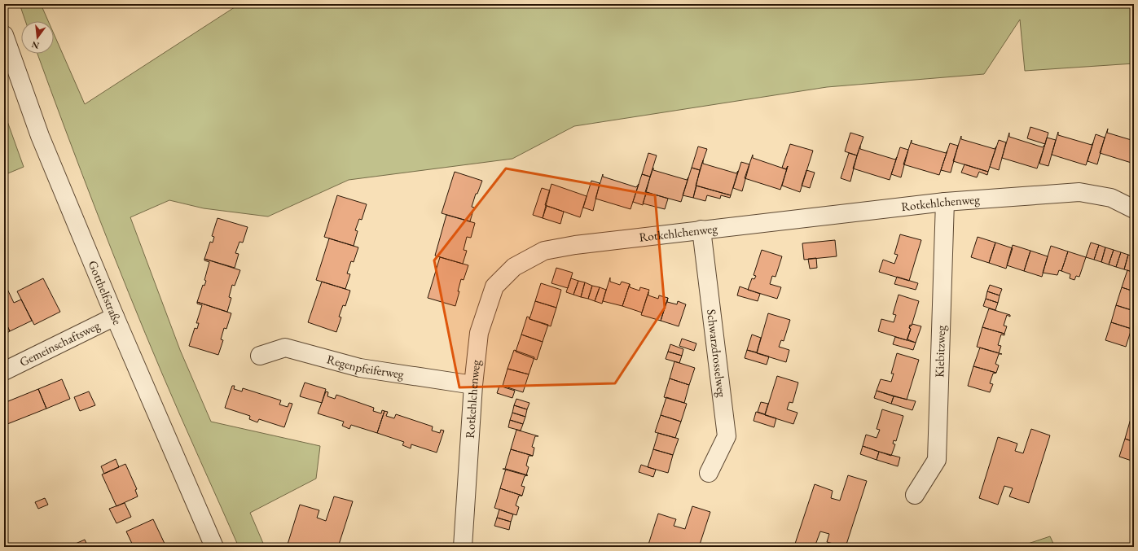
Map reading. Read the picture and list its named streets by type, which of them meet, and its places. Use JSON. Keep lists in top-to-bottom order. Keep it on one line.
{"streets":{"street":["Rotkehlchenweg","Gotthelfstraße","Gemeinschaftsweg","Kiebitzweg","Schwarzdrosselweg","Regenpfeiferweg"]},"crossings":[["Rotkehlchenweg","Kiebitzweg"],["Rotkehlchenweg","Schwarzdrosselweg"],["Rotkehlchenweg","Regenpfeiferweg"],["Gotthelfstraße","Gemeinschaftsweg"]],"north":"bottom"}
